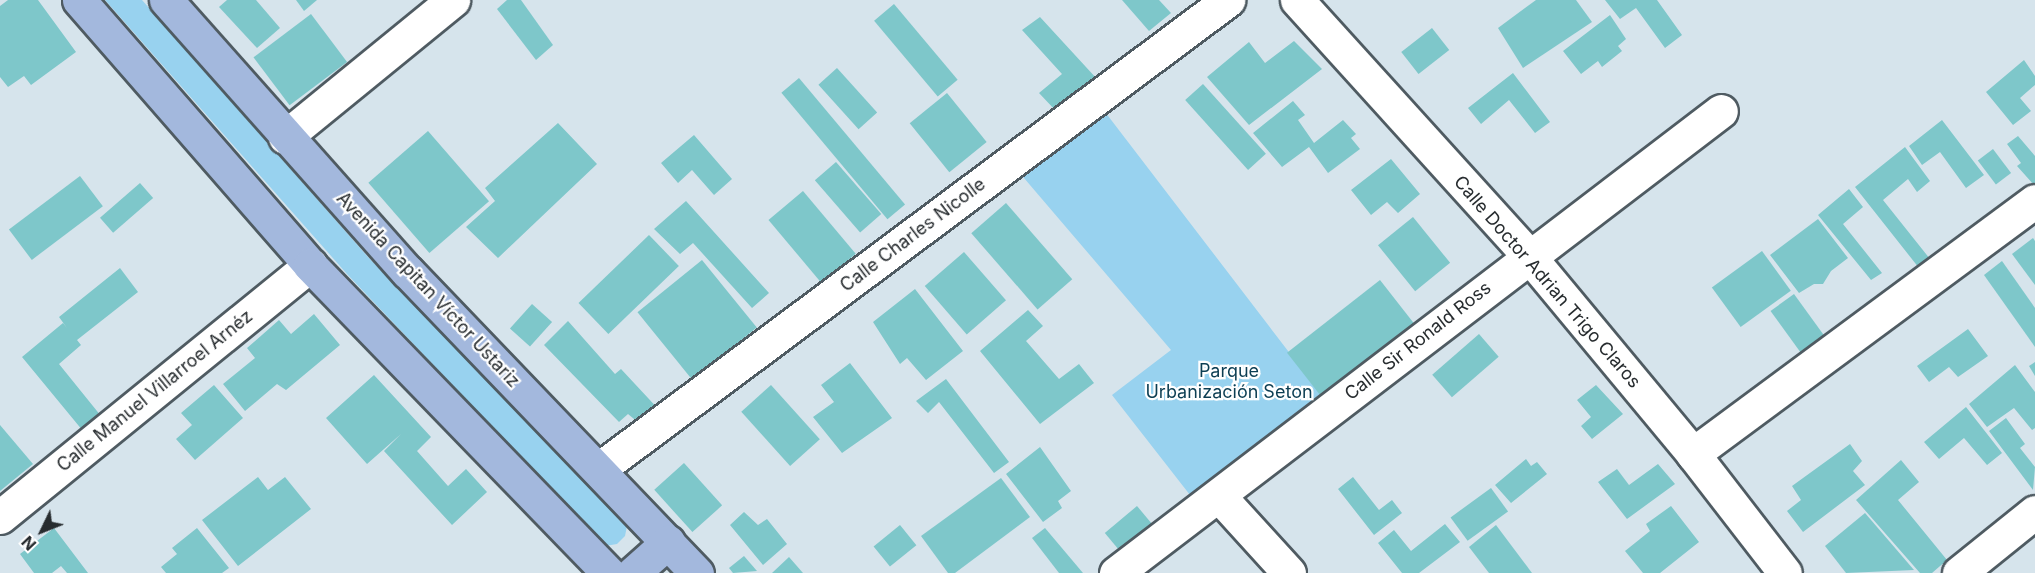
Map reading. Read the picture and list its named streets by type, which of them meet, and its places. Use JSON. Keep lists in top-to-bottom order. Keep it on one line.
{"streets":{"main road":["Avenida Capitan Víctor Ustariz"],"street":["Calle Charles Nicolle","Calle Doctor Adrian Trigo Claros","Calle Sir Ronald Ross","Calle Manuel Villarroel Arnéz"]},"crossings":[["Calle Charles Nicolle","Avenida Capitan Víctor Ustariz"],["Calle Doctor Adrian Trigo Claros","Calle Sir Ronald Ross"]],"parks":["Parque Urbanización Seton"],"north":"bottom left"}
